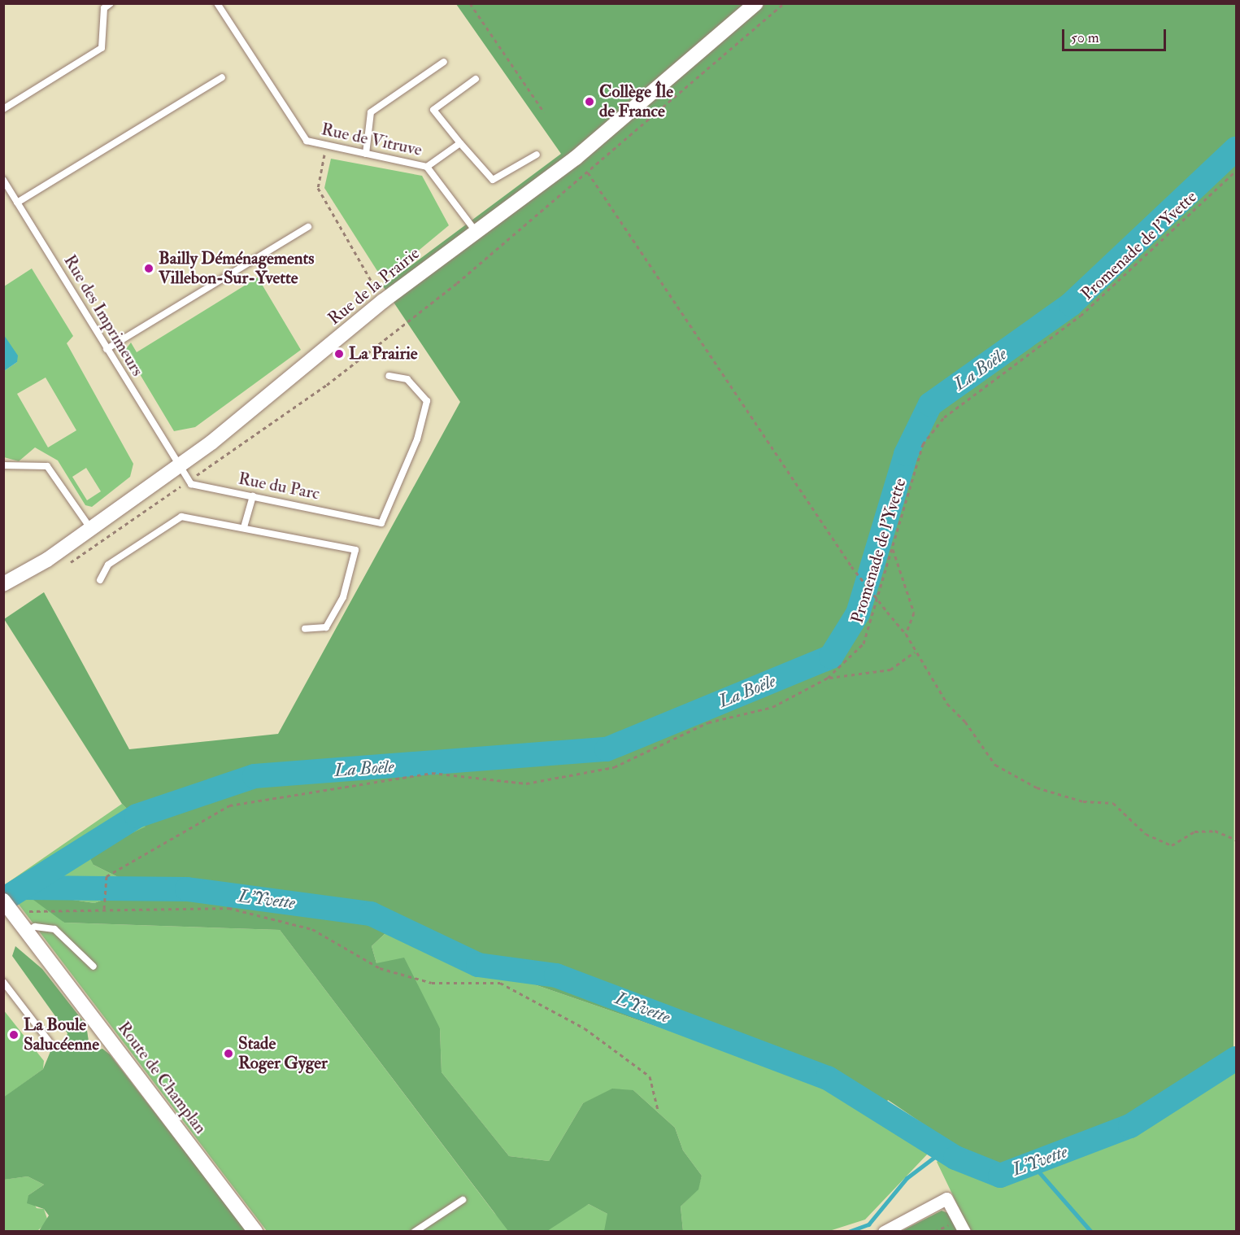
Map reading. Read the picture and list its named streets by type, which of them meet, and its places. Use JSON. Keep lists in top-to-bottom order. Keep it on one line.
{"streets":{"street":["Rue de la Prairie","Route de Champlan"],"lane":["Rue de Vitruve","Rue des Imprimeurs","Rue du Parc"],"path":["Promenade de l'Yvette"]},"crossings":[["Rue de Vitruve","Rue de la Prairie"],["Rue de la Prairie","Rue des Imprimeurs"]],"water":["La Boële","L'Yvette"],"places":["Collège Île de France","Bailly Déménagements Villebon-Sur-Yvette","La Prairie","La Boule Salucéenne","Stade Roger Gyger"],"scale_bar":"50 m"}
